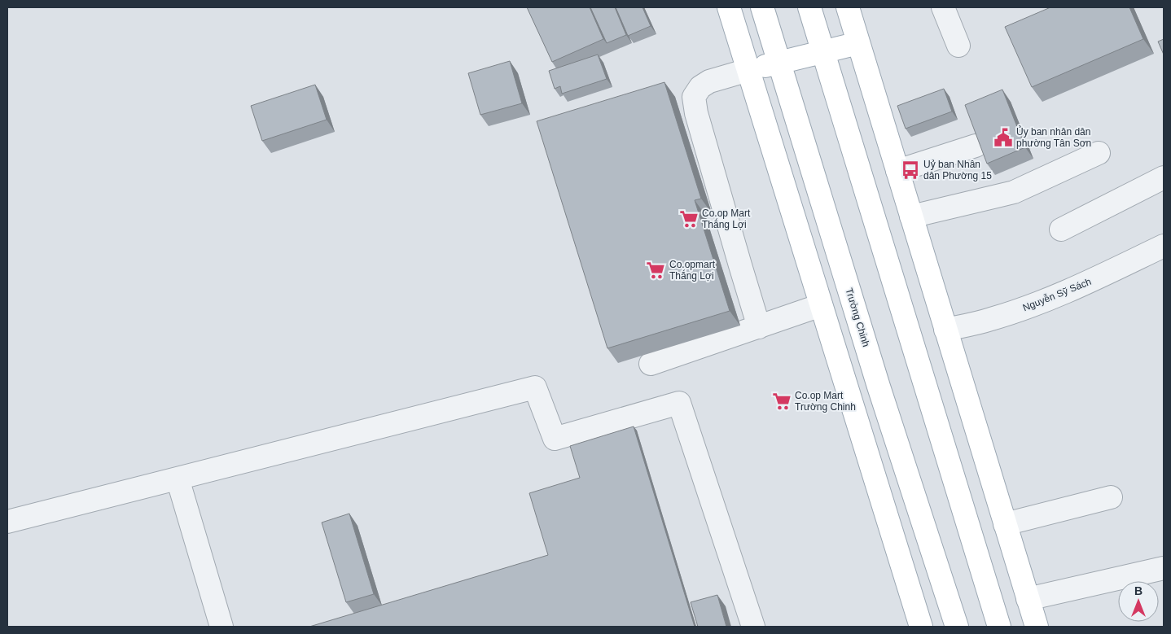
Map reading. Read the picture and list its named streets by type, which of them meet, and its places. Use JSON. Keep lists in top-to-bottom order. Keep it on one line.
{"streets":{"main road":["Trường Chinh"],"street":["Nguyễn Sỹ Sách"]},"places":{"public building":["Ủy ban nhân dân phường Tân Sơn"],"bus stop":["Uỷ ban Nhân dân Phường 15"],"supermarket":["Co.op Mart Thắng Lợi","Co.opmart Thắng Lợi","Co.op Mart Trường Chinh"]},"north":"top"}
